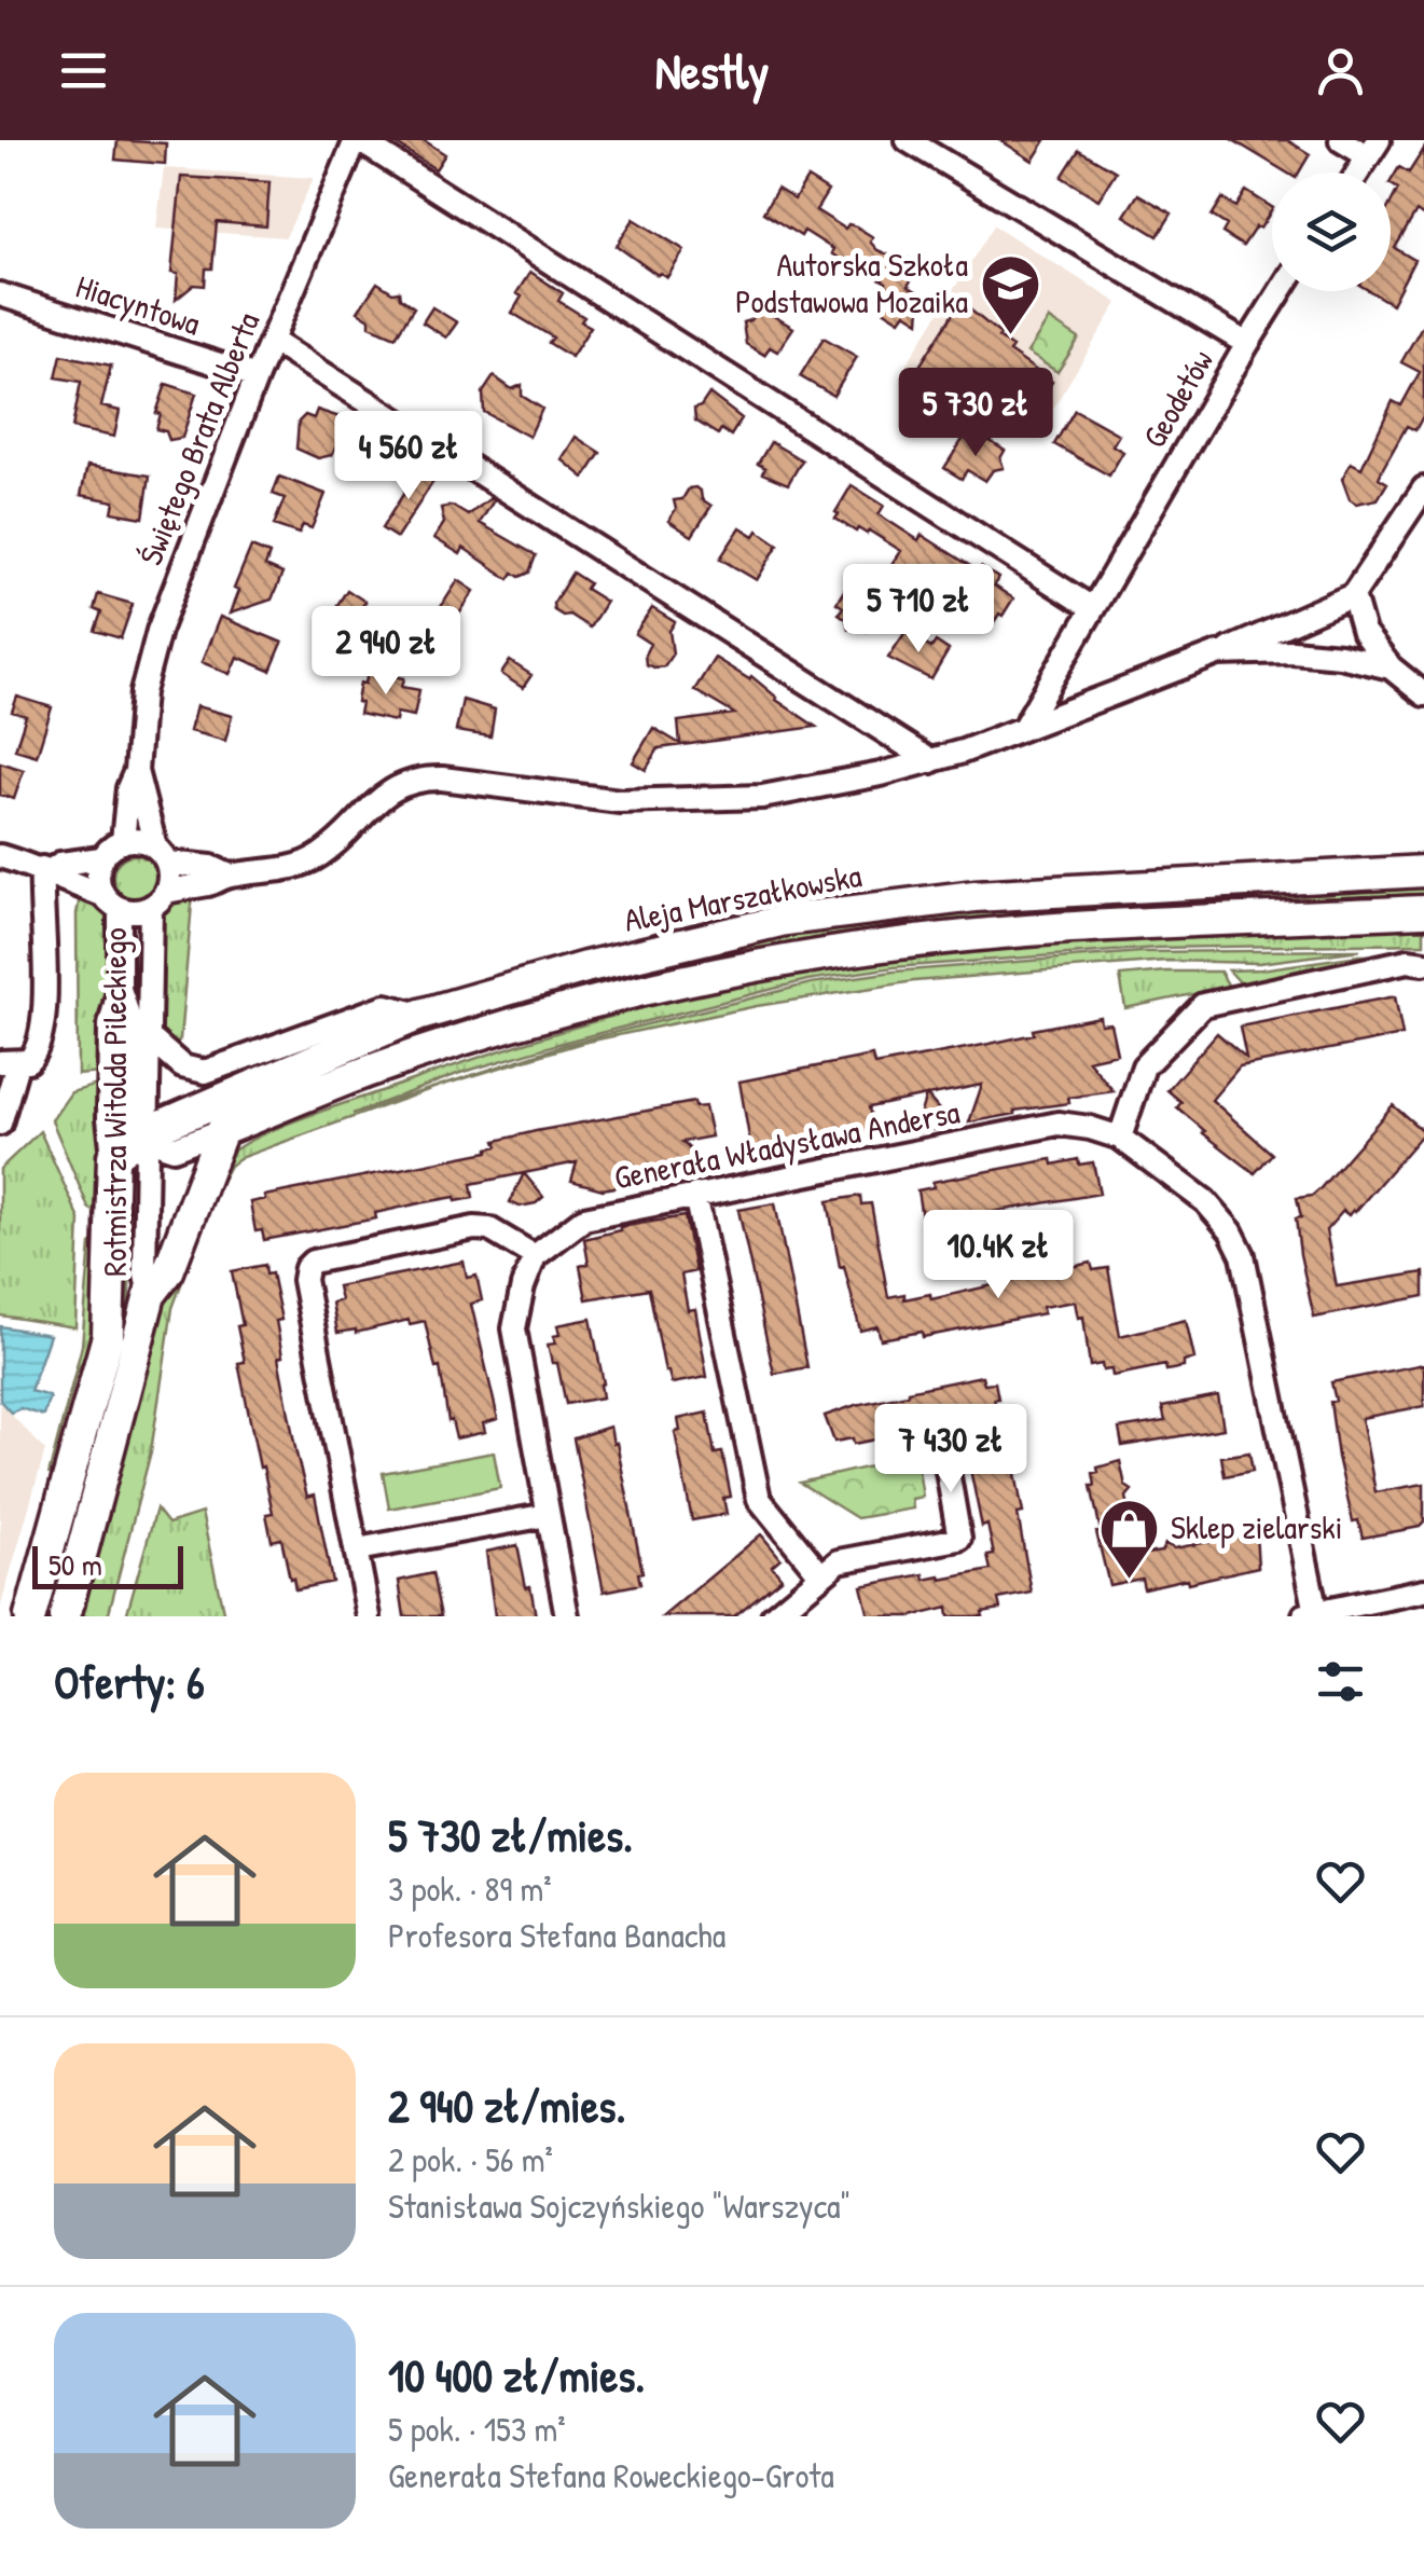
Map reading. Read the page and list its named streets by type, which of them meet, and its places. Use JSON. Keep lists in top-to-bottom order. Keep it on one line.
{"streets":{"main road":["Aleja Marszałkowska","Rotmistrza Witolda Pileckiego"],"street":["Hiacyntowa","Geodetów","Świętego Brata Alberta","Generała Władysława Andersa"]},"crossings":[["Hiacyntowa","Świętego Brata Alberta"],["Świętego Brata Alberta","Rotmistrza Witolda Pileckiego"],["Aleja Marszałkowska","Rotmistrza Witolda Pileckiego"]],"places":{"school or university":["Autorska Szkoła Podstawowa Mozaika"],"shop":["Sklep zielarski"]},"scale_bar":"50 m","page":{"header":"Nestly","price":["5 730 zł","4 560 zł","5 710 zł","2 940 zł","10.4K zł","7 430 zł"],"scale":"50 m","heading":"Oferty: 6","list":[{"name":"5 730 zł/mies.","note":"3 pok. · 89 m² · Profesora Stefana Banacha"},{"name":"2 940 zł/mies.","note":"2 pok. · 56 m² · Stanisława Sojczyńskiego \"Warszyca\""},{"name":"10 400 zł/mies.","note":"5 pok. · 153 m² · Generała Stefana Roweckiego-Grota"}]}}
